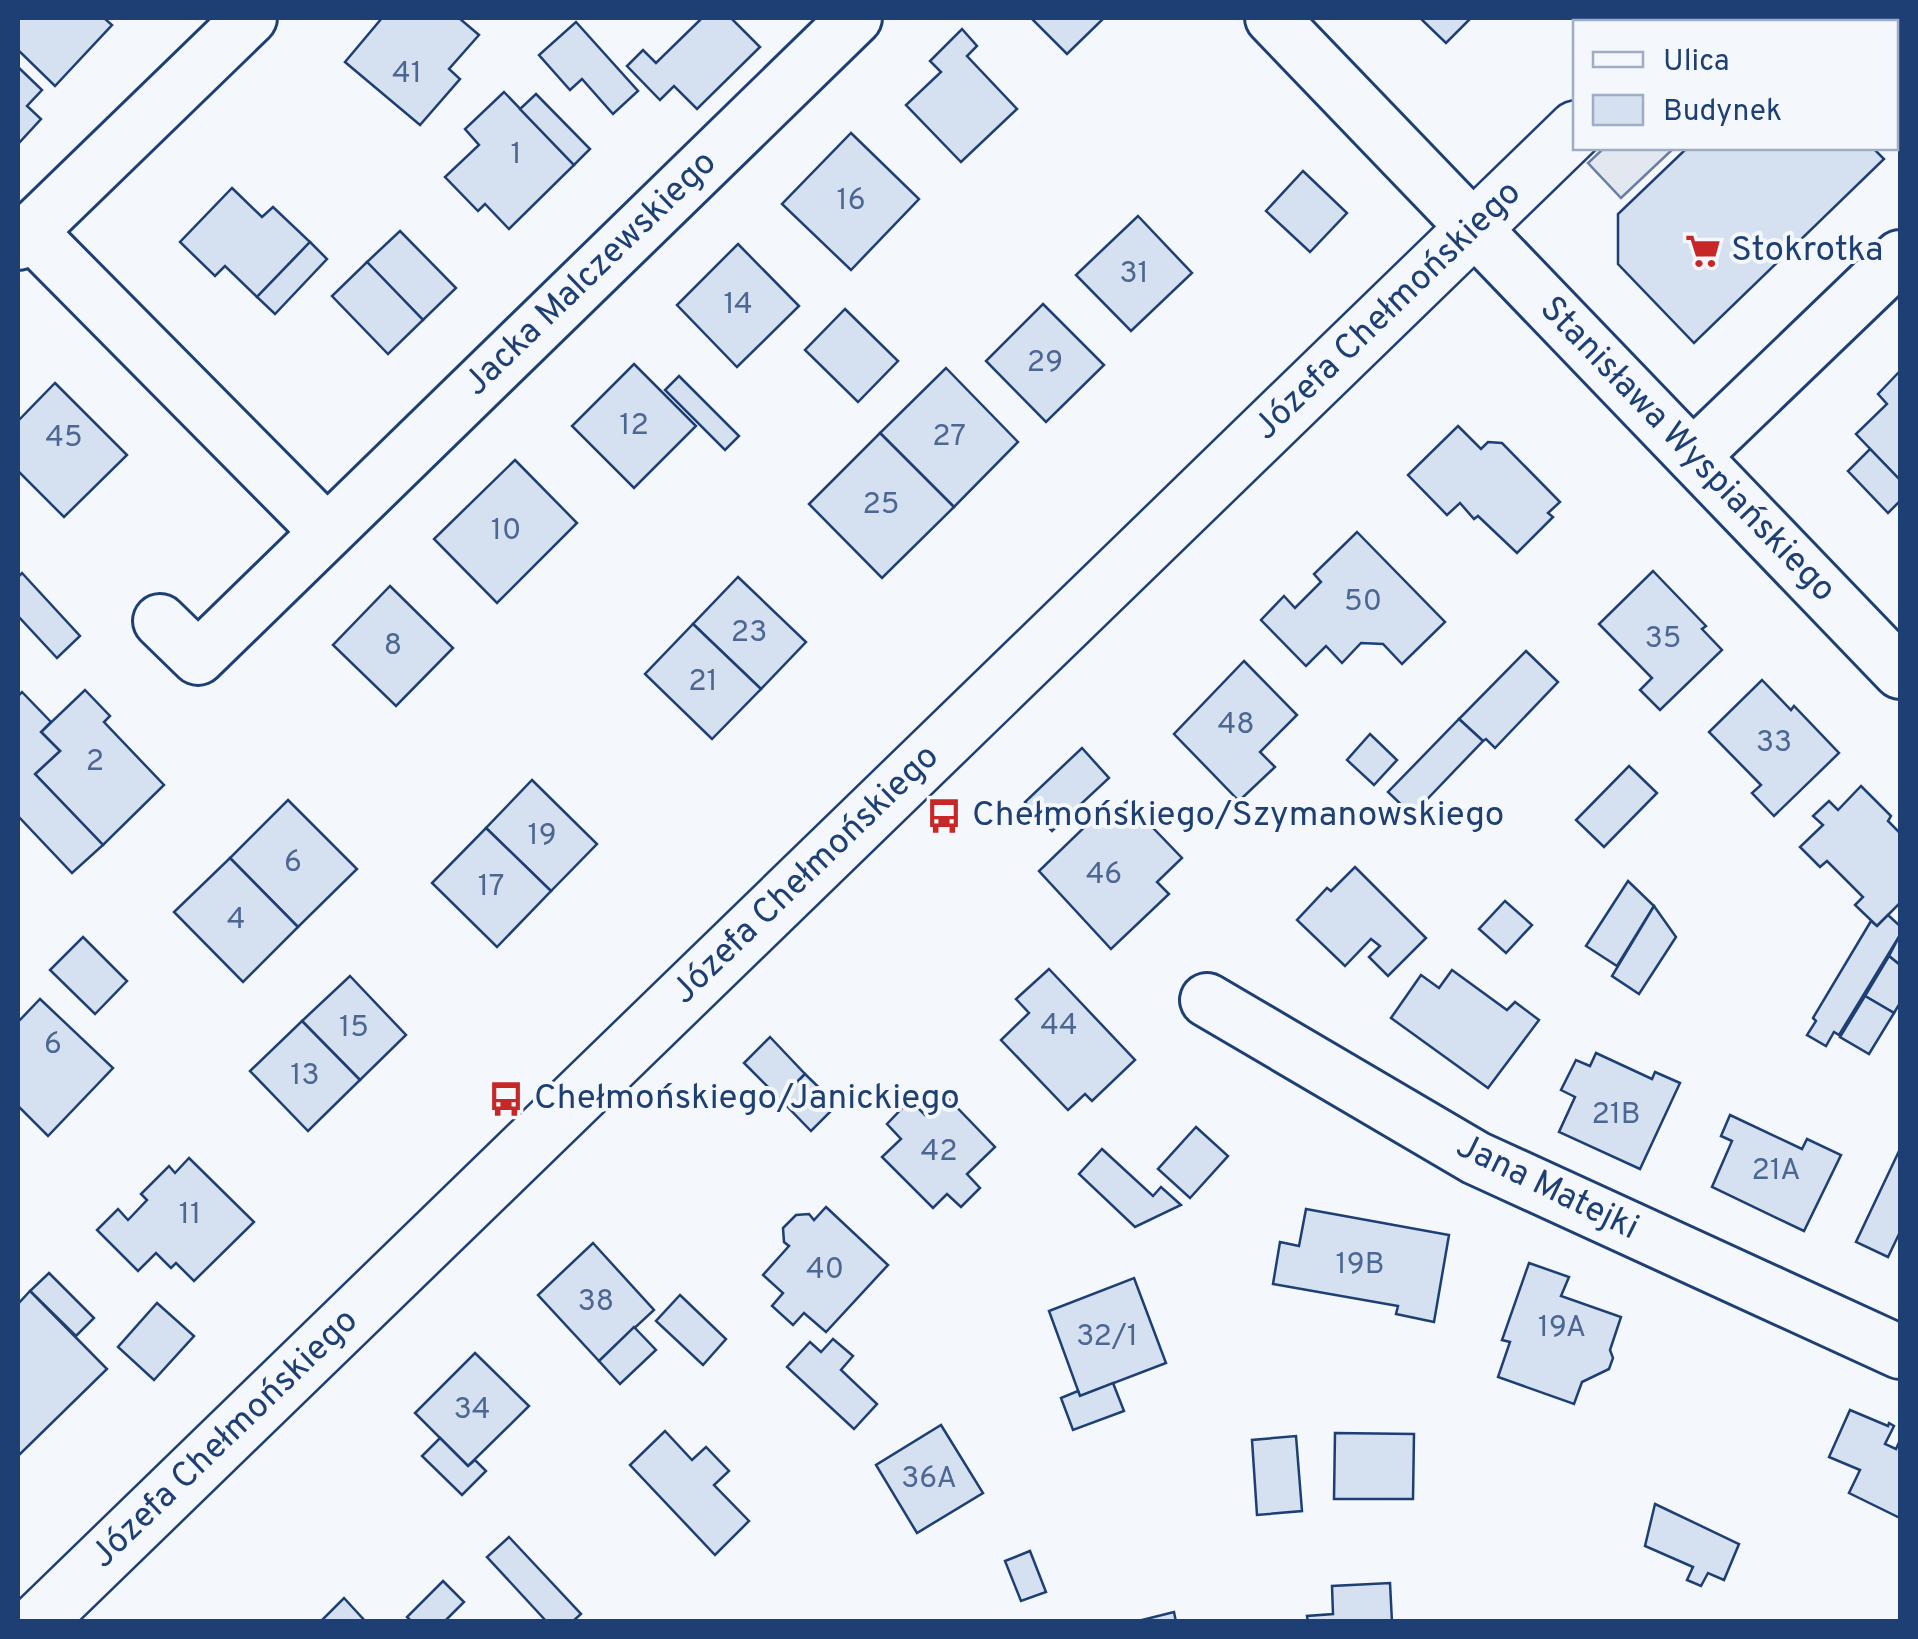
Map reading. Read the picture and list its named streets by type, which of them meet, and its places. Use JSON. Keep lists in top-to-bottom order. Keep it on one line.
{"streets":{"street":["Jacka Malczewskiego","Józefa Chełmońskiego","Stanisława Wyspiańskiego","Jana Matejki"]},"crossings":[["Józefa Chełmońskiego","Stanisława Wyspiańskiego"]],"places":{"supermarket":["Stokrotka"],"bus stop":["Chełmońskiego/Szymanowskiego","Chełmońskiego/Janickiego"]},"house_numbers":["41","1","16","31","14","29","12","27","45","25","10","50","23","35","8","21","48","33","2","19","6","46","17","4","44","15","6","13","21B","42","21A","11","19B","40","38","19A","32/1","34","36A"],"legend":["Ulica","Budynek"]}
